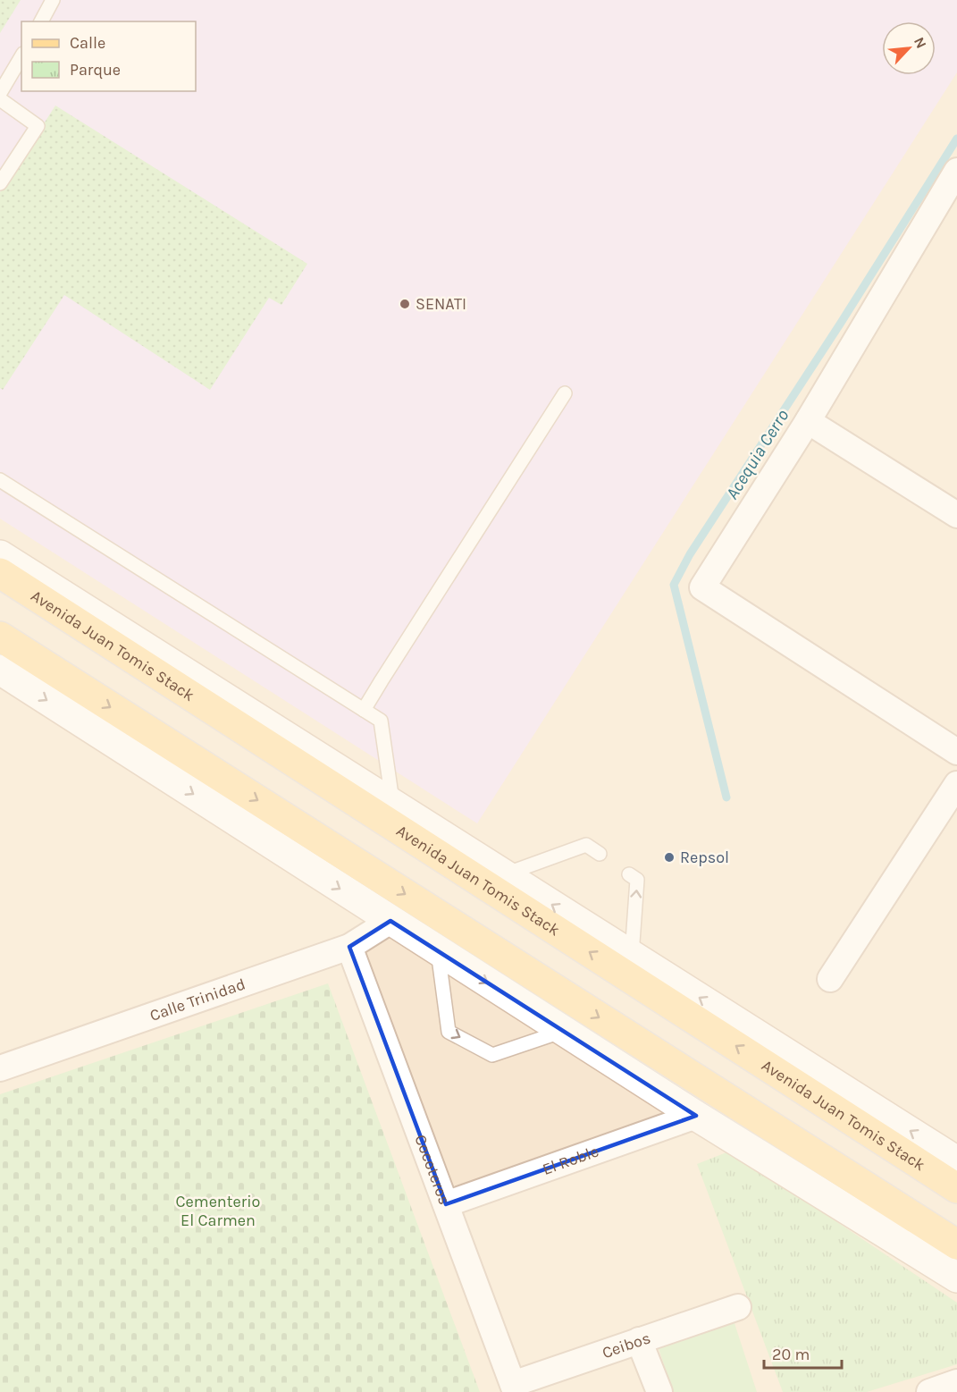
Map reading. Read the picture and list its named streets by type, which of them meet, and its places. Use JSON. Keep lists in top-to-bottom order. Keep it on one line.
{"streets":{"main road":["Avenida Juan Tomis Stack"],"street":["Calle Trinidad","El Roble","Cocoteros","Ceibos"]},"crossings":[["Calle Trinidad","Cocoteros"],["El Roble","Cocoteros"],["Cocoteros","Ceibos"]],"water":["Acequia Cerro"],"parks":["Cementerio El Carmen"],"places":["SENATI","Repsol"],"legend":["Calle","Parque"],"scale_bar":"20 m","north":"top right"}
